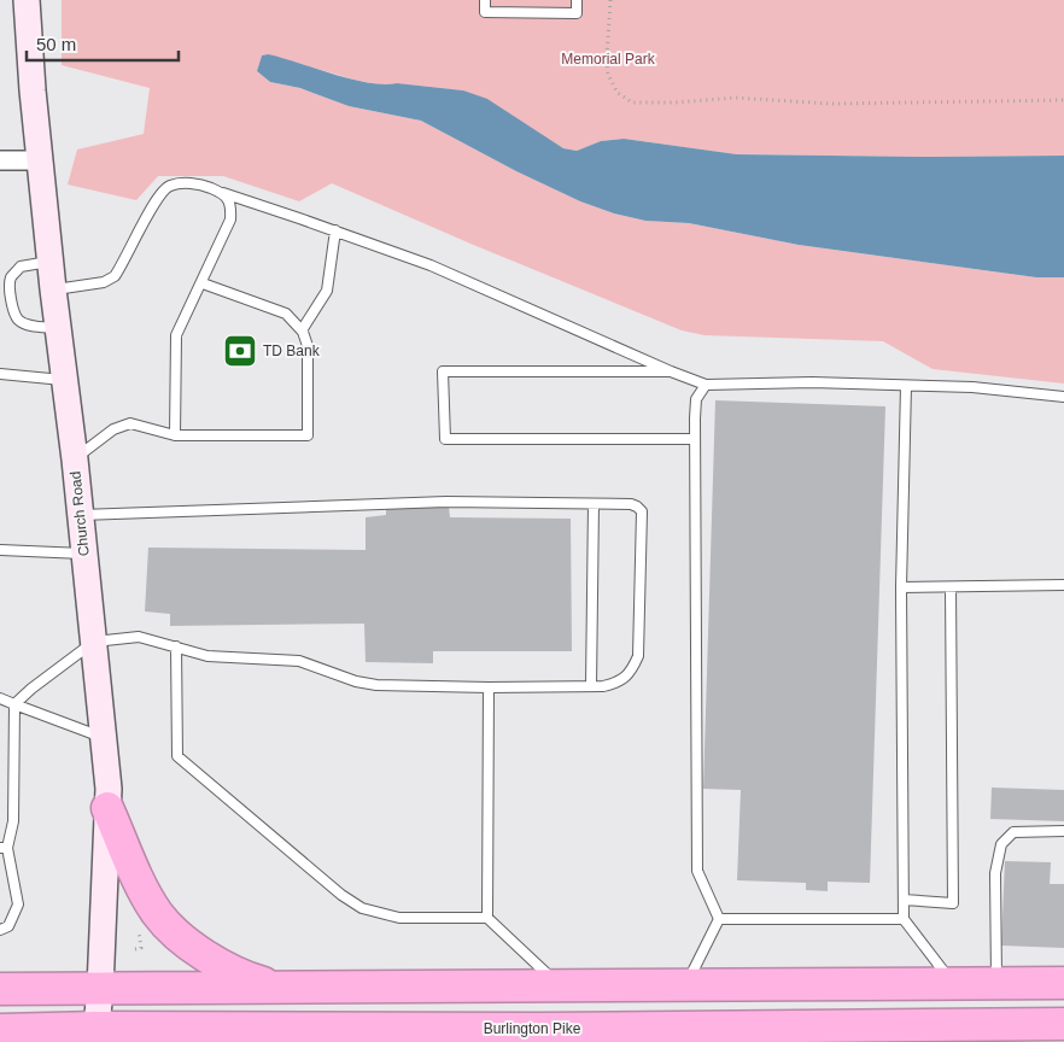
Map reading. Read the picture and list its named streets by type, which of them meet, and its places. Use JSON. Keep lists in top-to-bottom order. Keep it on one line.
{"streets":{"highway":["Burlington Pike"],"main road":["Church Road"]},"crossings":[["Church Road","Burlington Pike"]],"parks":["Memorial Park"],"places":{"bank":["TD Bank"]},"scale_bar":"50 m"}
